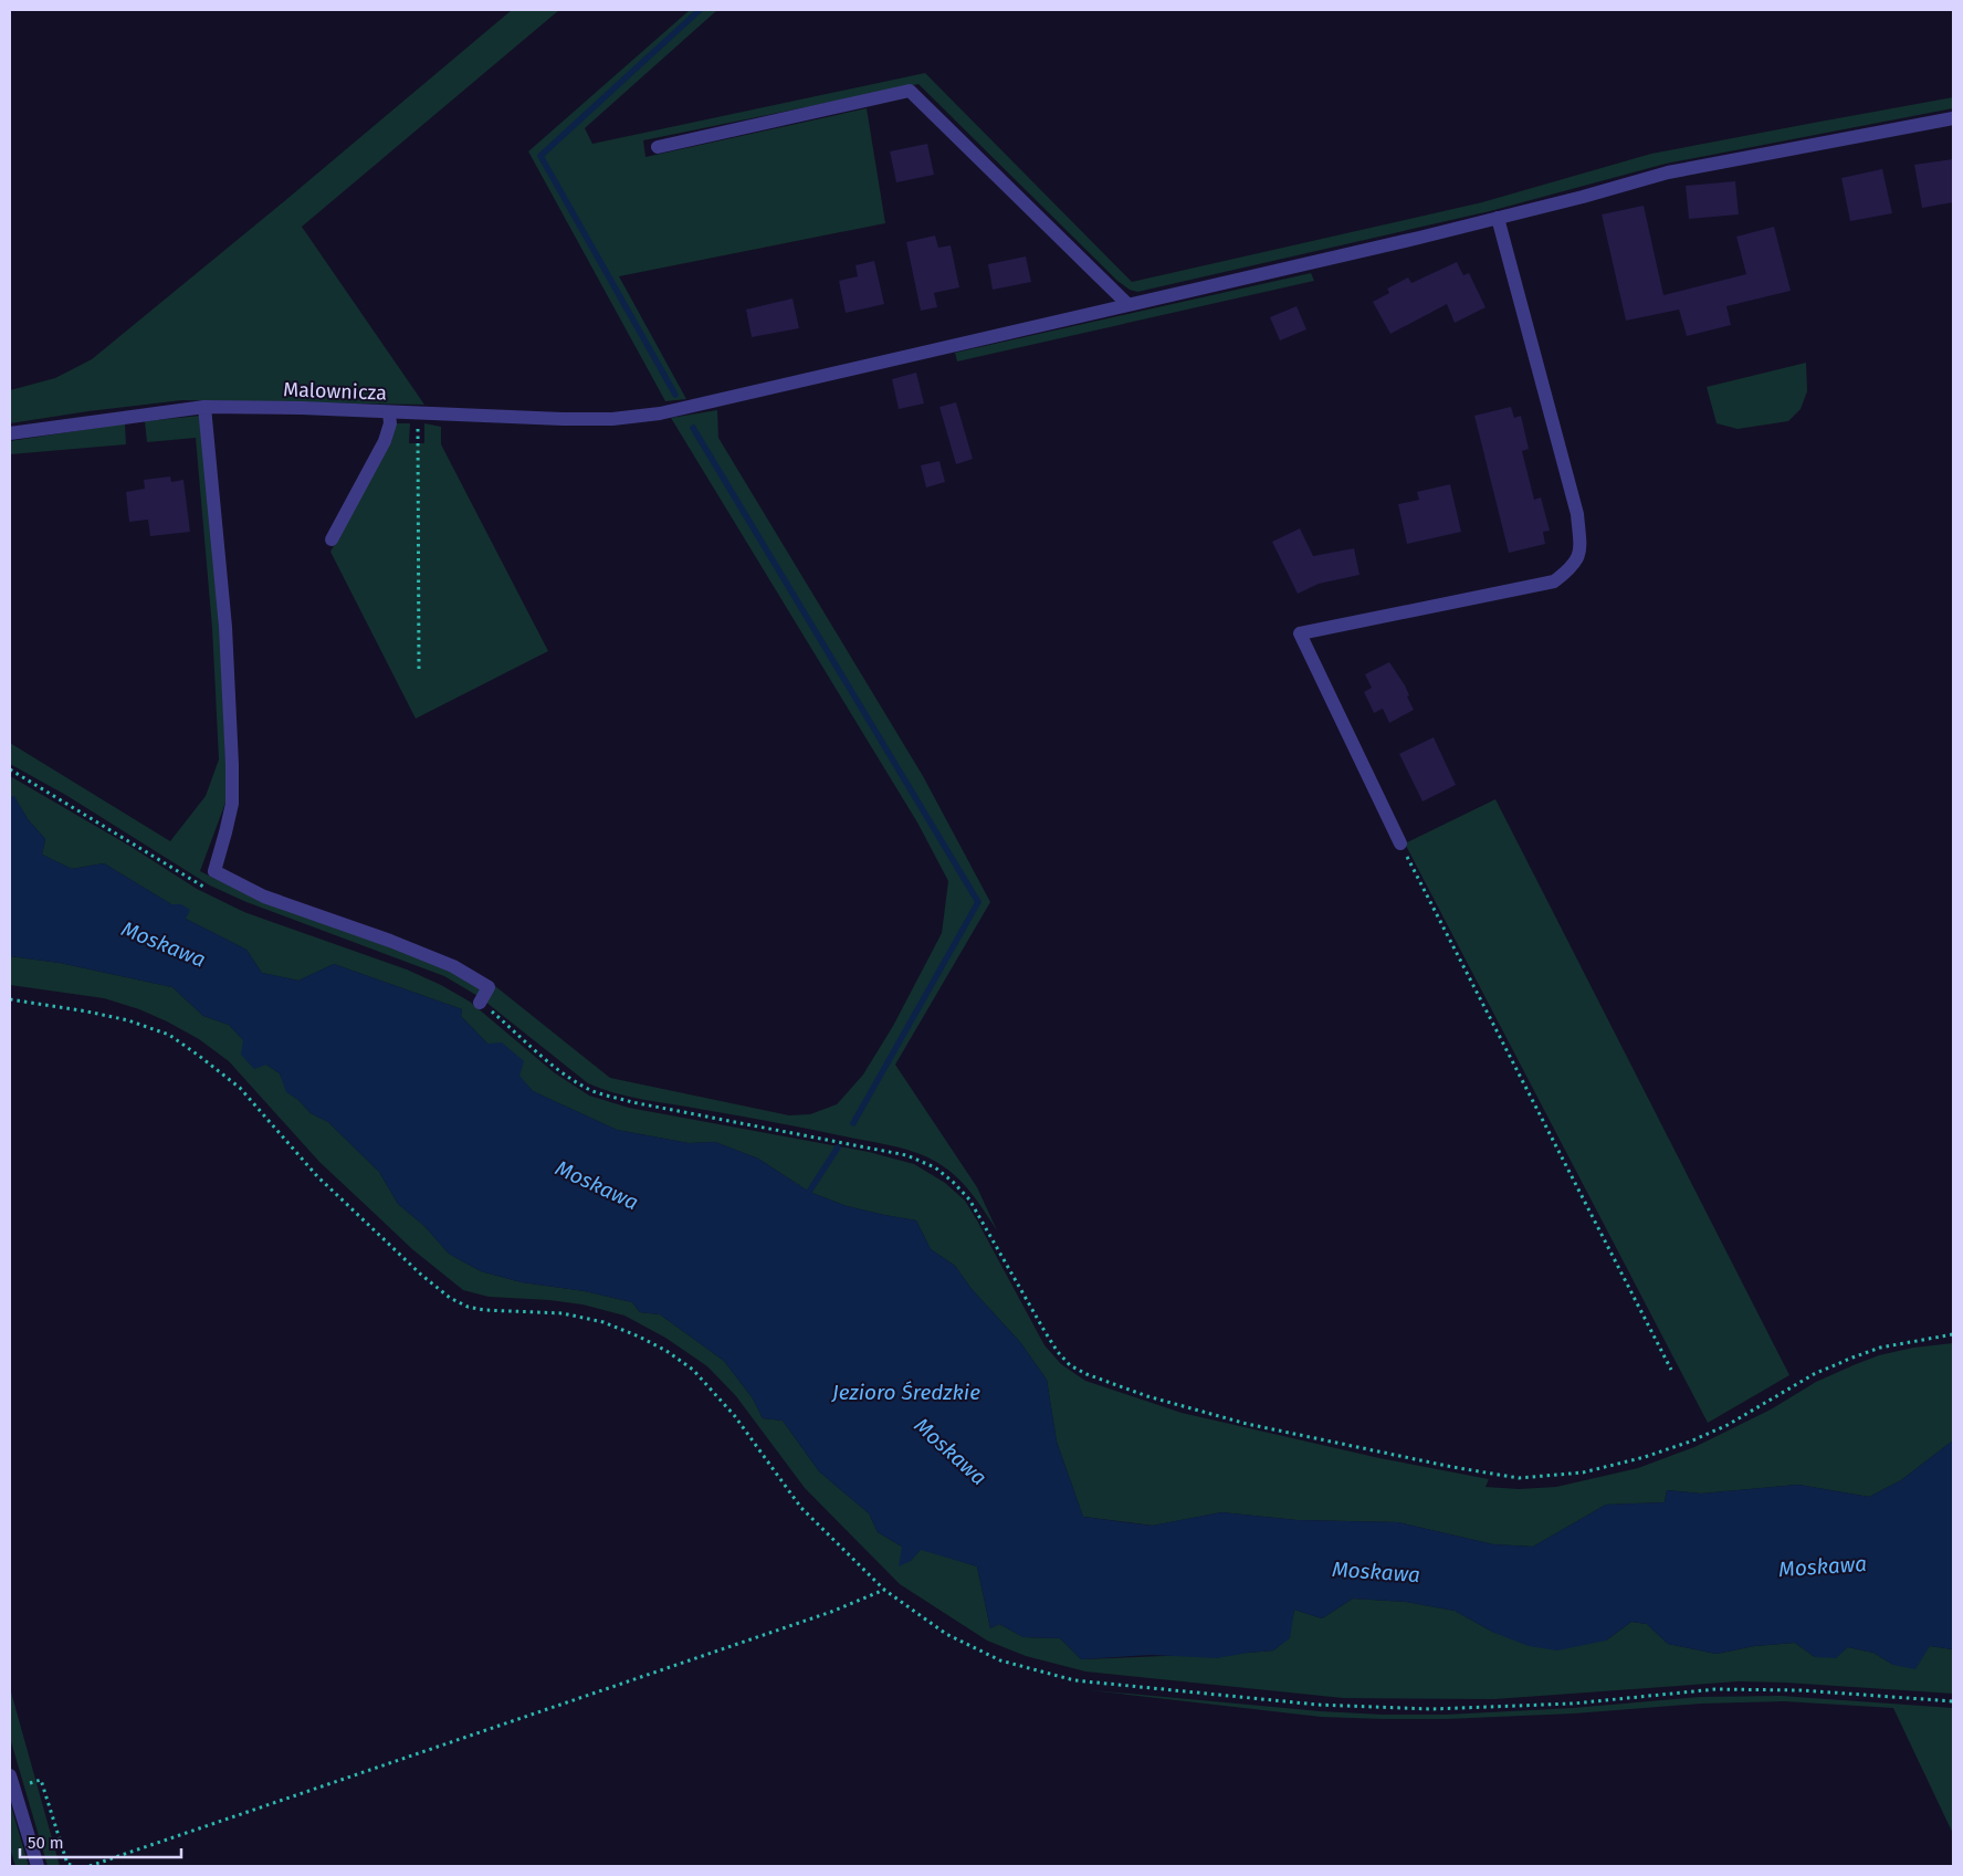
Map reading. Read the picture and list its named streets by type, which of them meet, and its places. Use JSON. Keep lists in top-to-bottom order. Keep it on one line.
{"streets":{"street":["Malownicza"]},"water":["Moskawa","Jezioro Średzkie"],"scale_bar":"50 m"}
